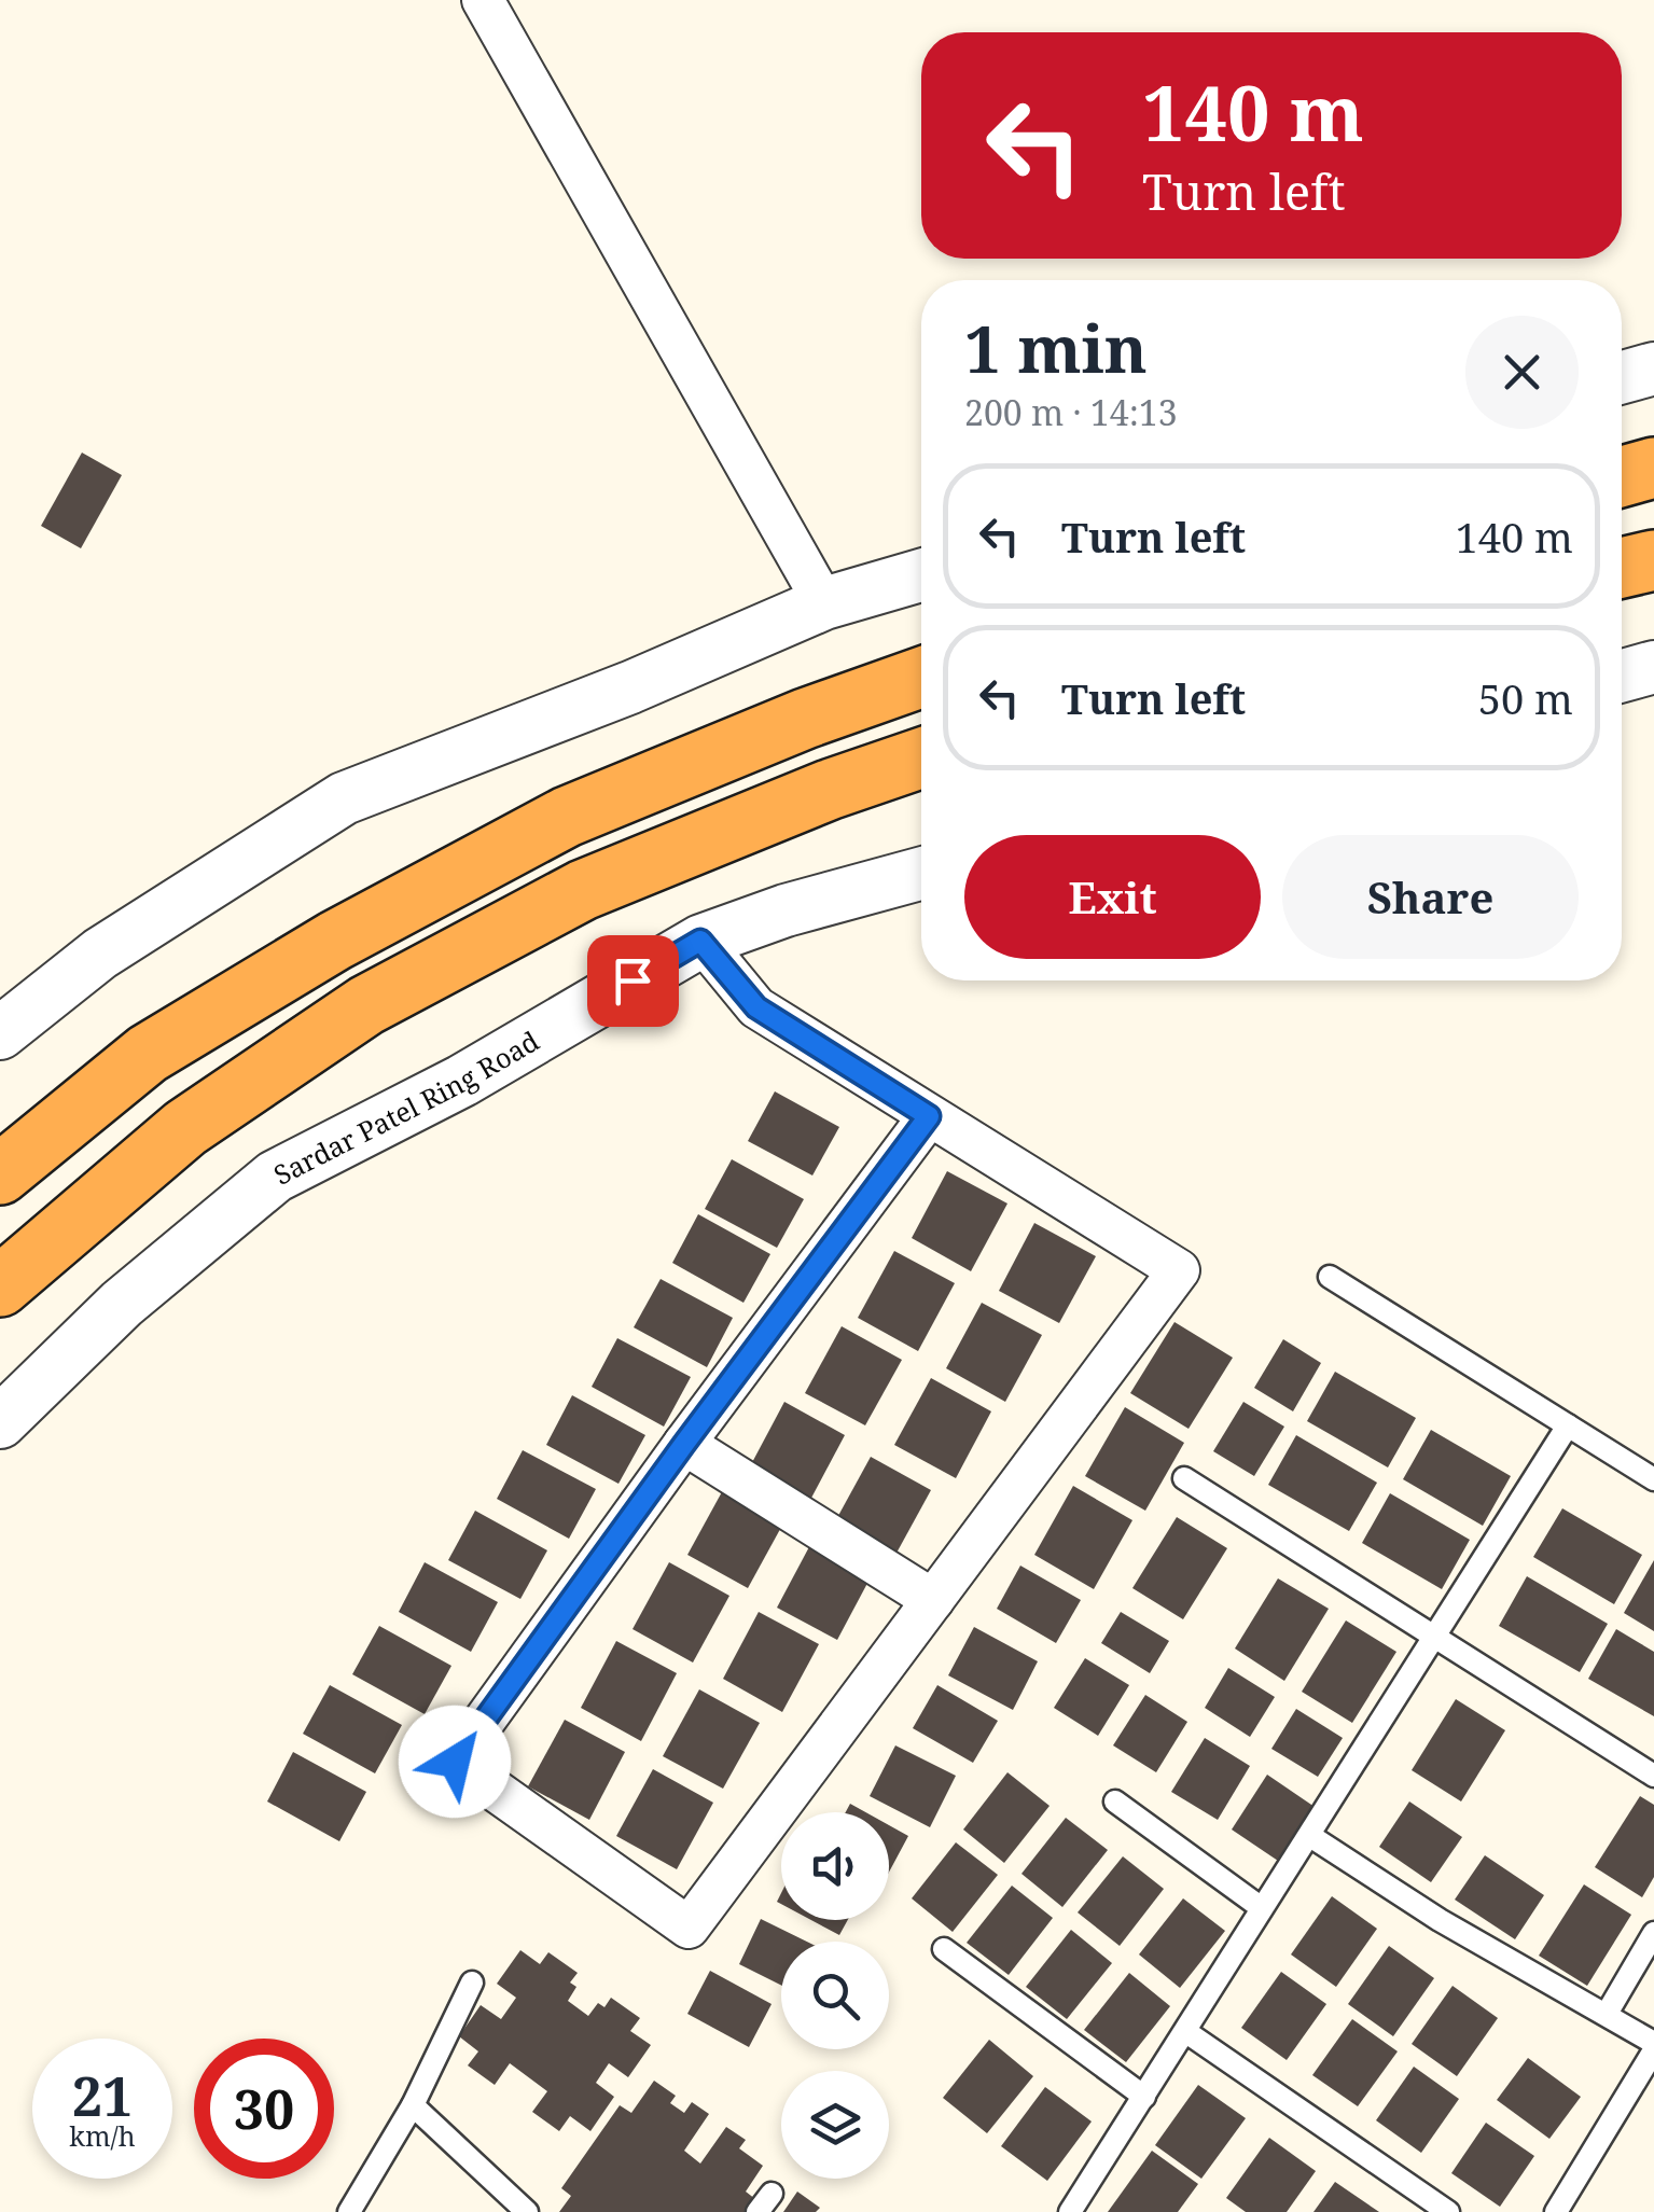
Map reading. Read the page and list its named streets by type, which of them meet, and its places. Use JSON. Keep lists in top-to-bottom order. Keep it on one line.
{"streets":{"street":["Sardar Patel Ring Road"]},"page":{"turn":["140 m","Turn left"],"heading":["1 min","200 m · 14:13"],"list":[{"name":"Turn left","value":"140 m"},{"name":"Turn left","value":"50 m"}],"buttons":["Exit","Share"],"speed":"21 km/h","limit":"30"}}
